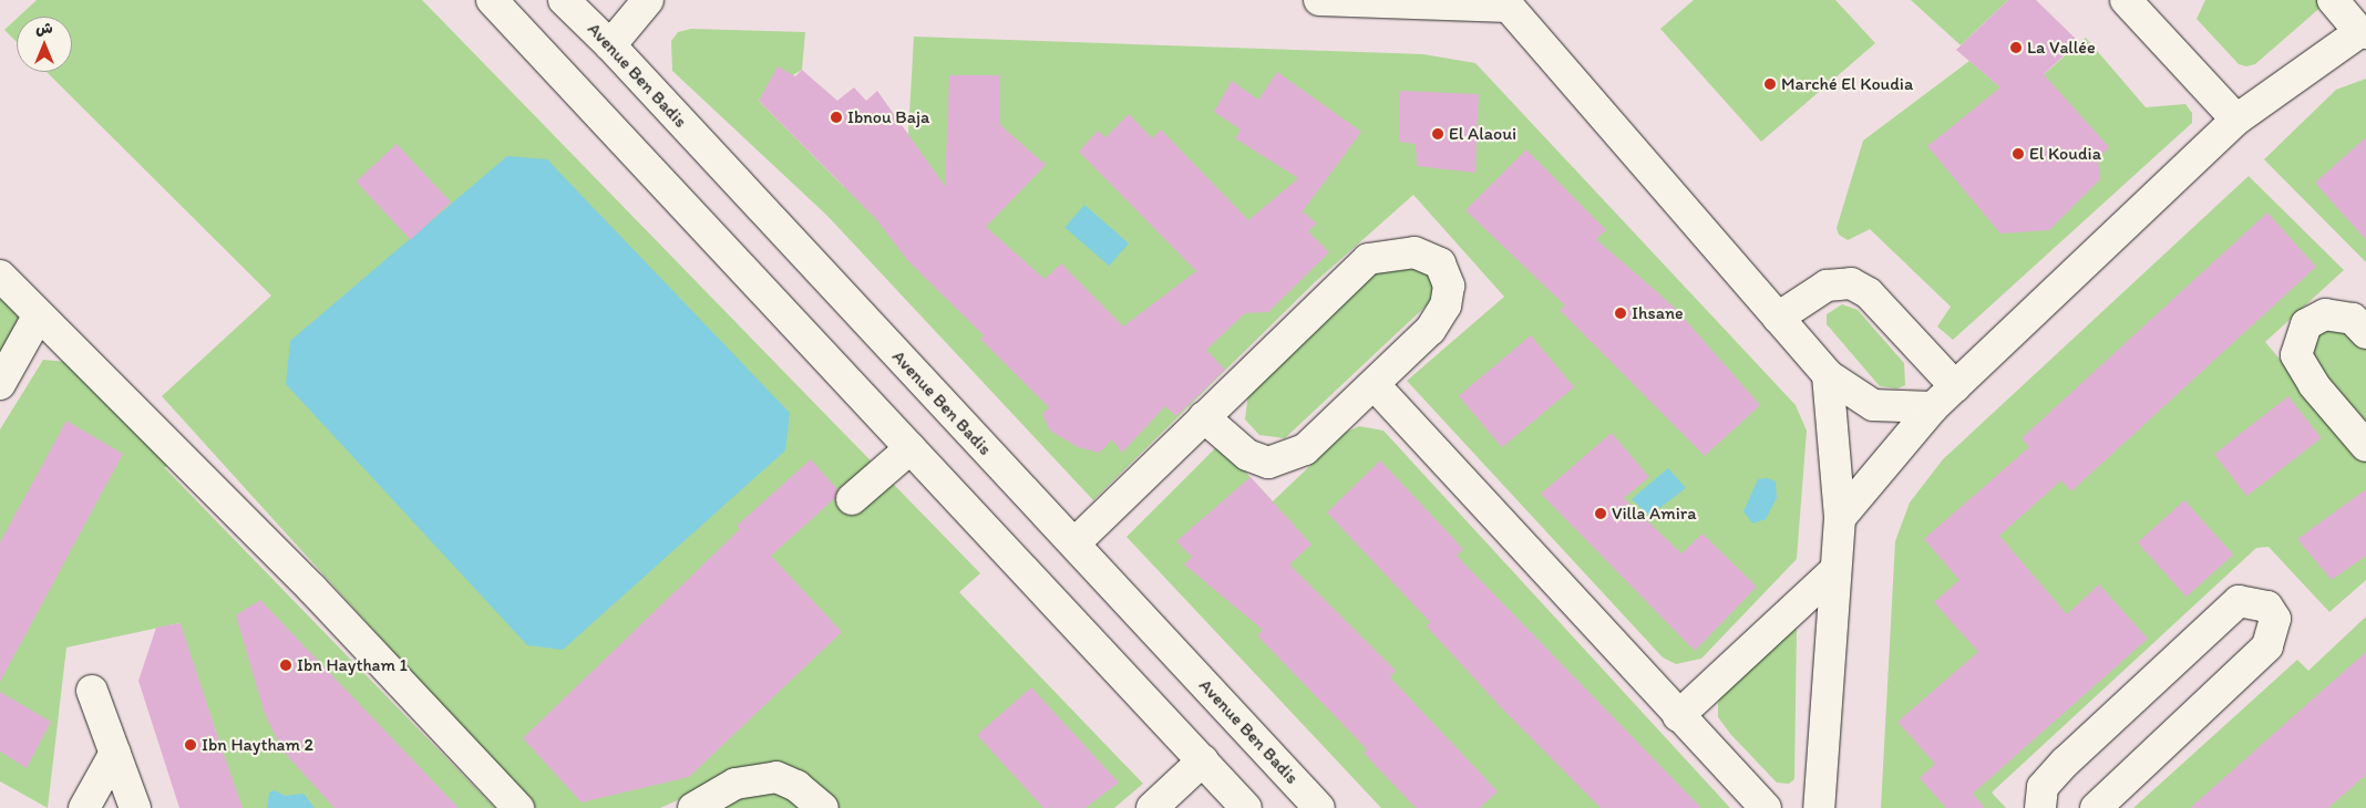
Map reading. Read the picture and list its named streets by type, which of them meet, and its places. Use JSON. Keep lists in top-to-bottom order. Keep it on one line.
{"streets":{"street":["Avenue Ben Badis"]},"places":["La Vallée","Marché El Koudia","Ibnou Baja","El Alaoui","El Koudia","Ihsane","Villa Amira","Ibn Haytham 1","Ibn Haytham 2"],"north":"top"}
